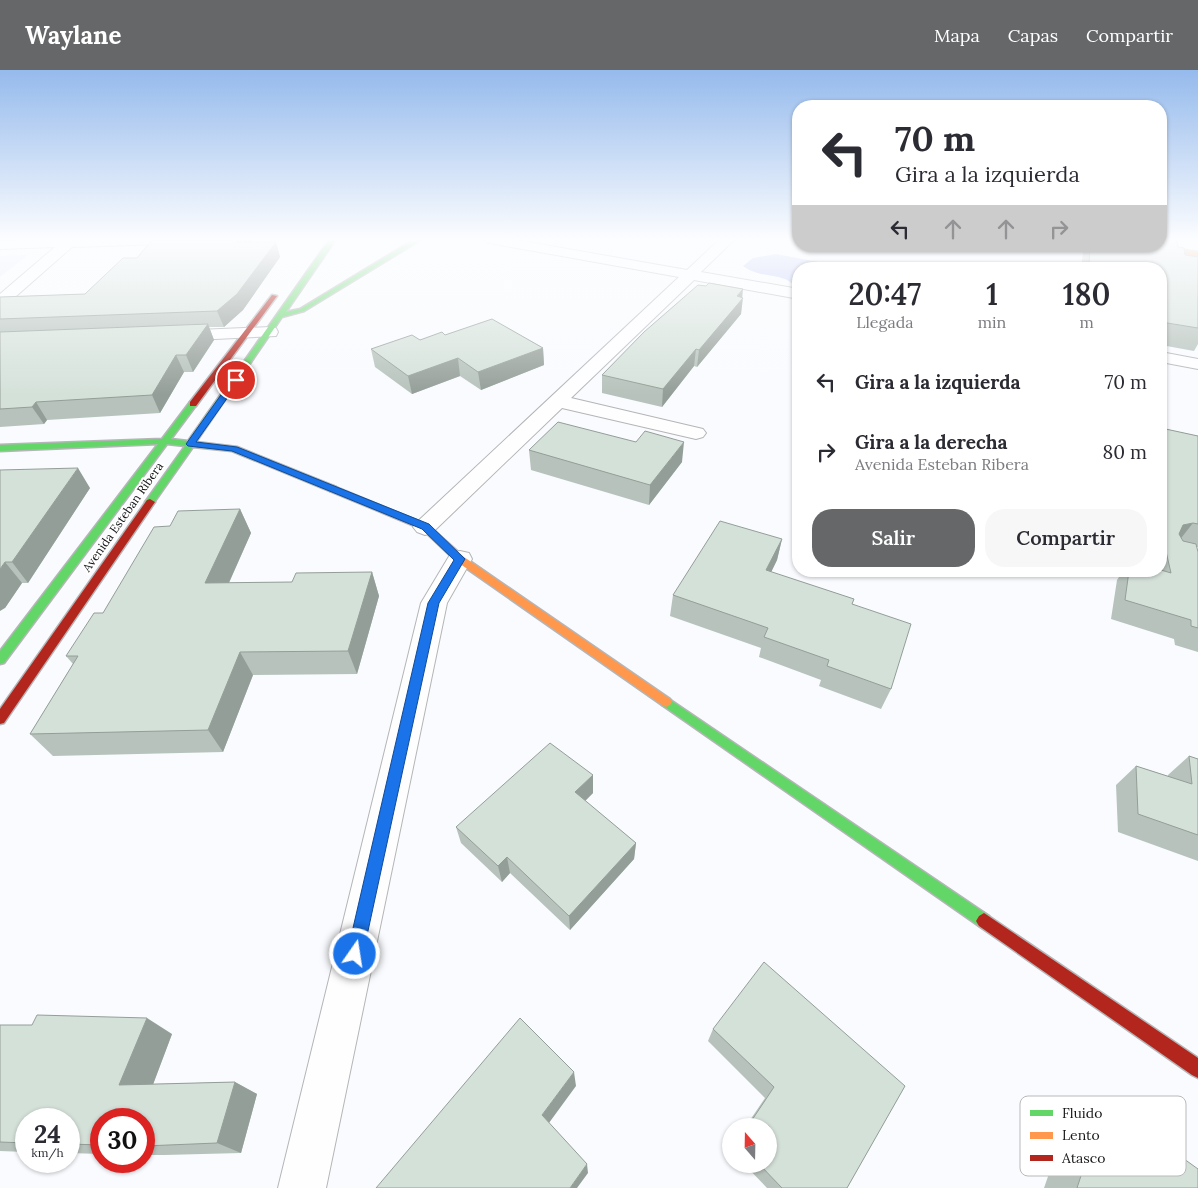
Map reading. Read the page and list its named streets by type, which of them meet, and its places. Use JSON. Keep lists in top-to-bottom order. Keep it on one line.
{"streets":{"main road":["Avenida Esteban Ribera"]},"legend":["Fluido","Lento","Atasco"],"north":"top","page":{"header":"Waylane","nav":["Mapa","Capas","Compartir"],"turn":["70 m","Gira a la izquierda"],"eta":["20:47","Llegada","1","min","180","m"],"list":[{"name":"Gira a la izquierda","value":"70 m"},{"name":"Gira a la derecha","note":"Avenida Esteban Ribera","value":"80 m"}],"buttons":["Salir","Compartir"],"speed":"24 km/h","limit":"30"}}
